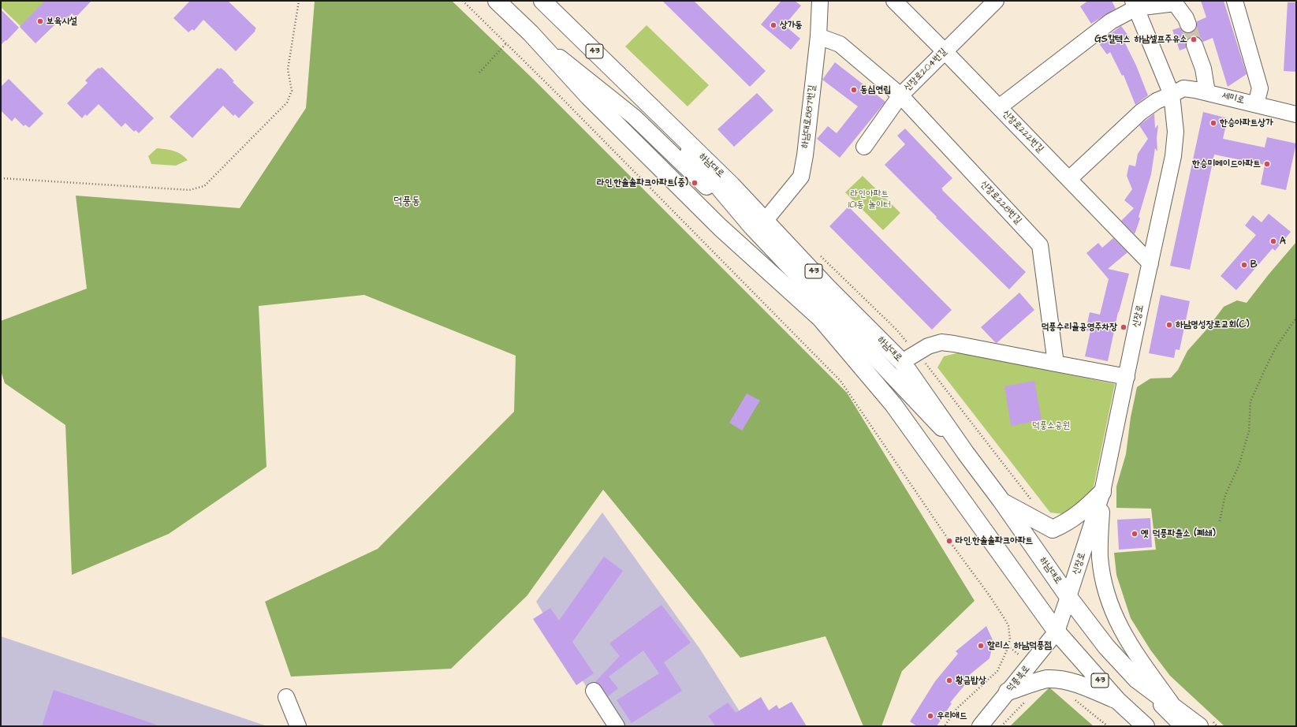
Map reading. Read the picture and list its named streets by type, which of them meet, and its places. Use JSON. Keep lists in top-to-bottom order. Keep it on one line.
{"streets":{"main road":["43","하남대로"],"street":["신장로204번길","세미로","하남대로887번길","신장로222번길","신장로228번길","신장로","덕풍북로"]},"crossings":[["43","신장로"],["43","덕풍북로"],["신장로204번길","신장로222번길"],["신장로204번길","신장로228번길"],["세미로","신장로222번길"],["세미로","신장로"],["하남대로887번길","하남대로"],["하남대로887번길","신장로228번길"],["신장로222번길","신장로"],["하남대로","신장로"],["신장로","덕풍북로"]],"districts":["덕풍동"],"parks":["라인아파트 101동 놀이터","덕풍소공원"],"places":["보육시설","상가동","GS칼텍스 하남셀프주유소","동심연립","한승아파트상가","한승미메이드아파트","라인.한솔솔파크아파트(중)","A","B","하남명성장로교회(C)","덕풍수리골공영주차장","옛 덕풍파출소 (폐쇄)","라인.한솔솔파크아파트","할리스 하남덕풍점","황금밥상","우리애드"]}
